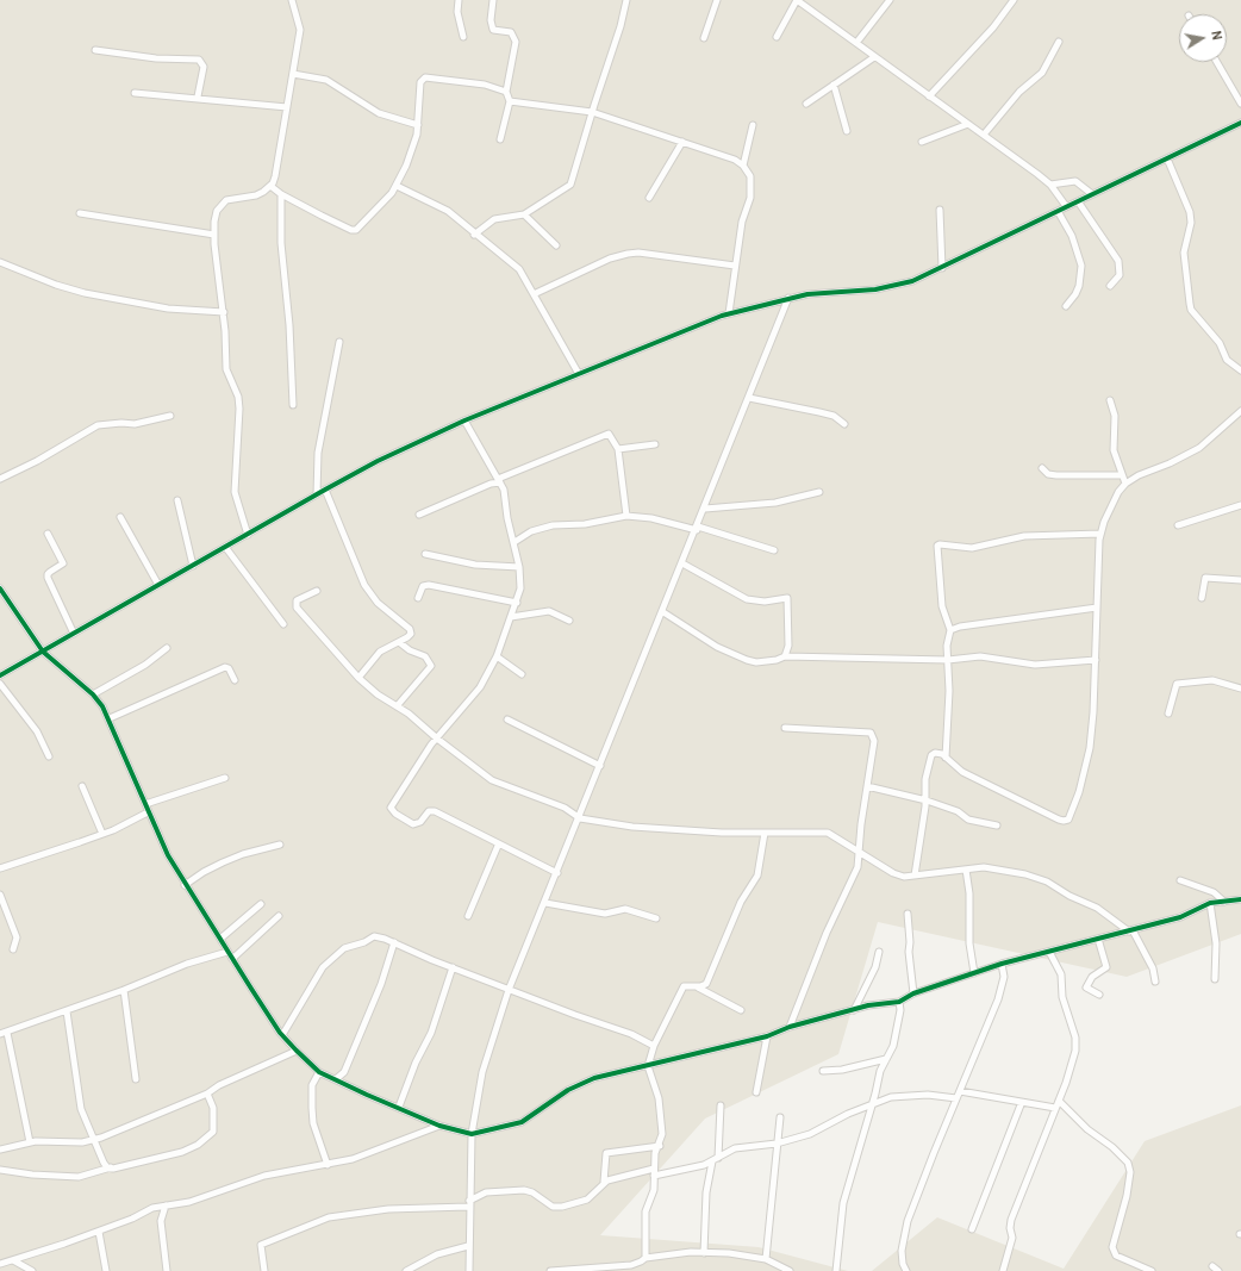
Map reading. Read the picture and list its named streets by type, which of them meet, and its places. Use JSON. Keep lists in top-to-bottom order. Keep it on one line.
{"north":"right"}
